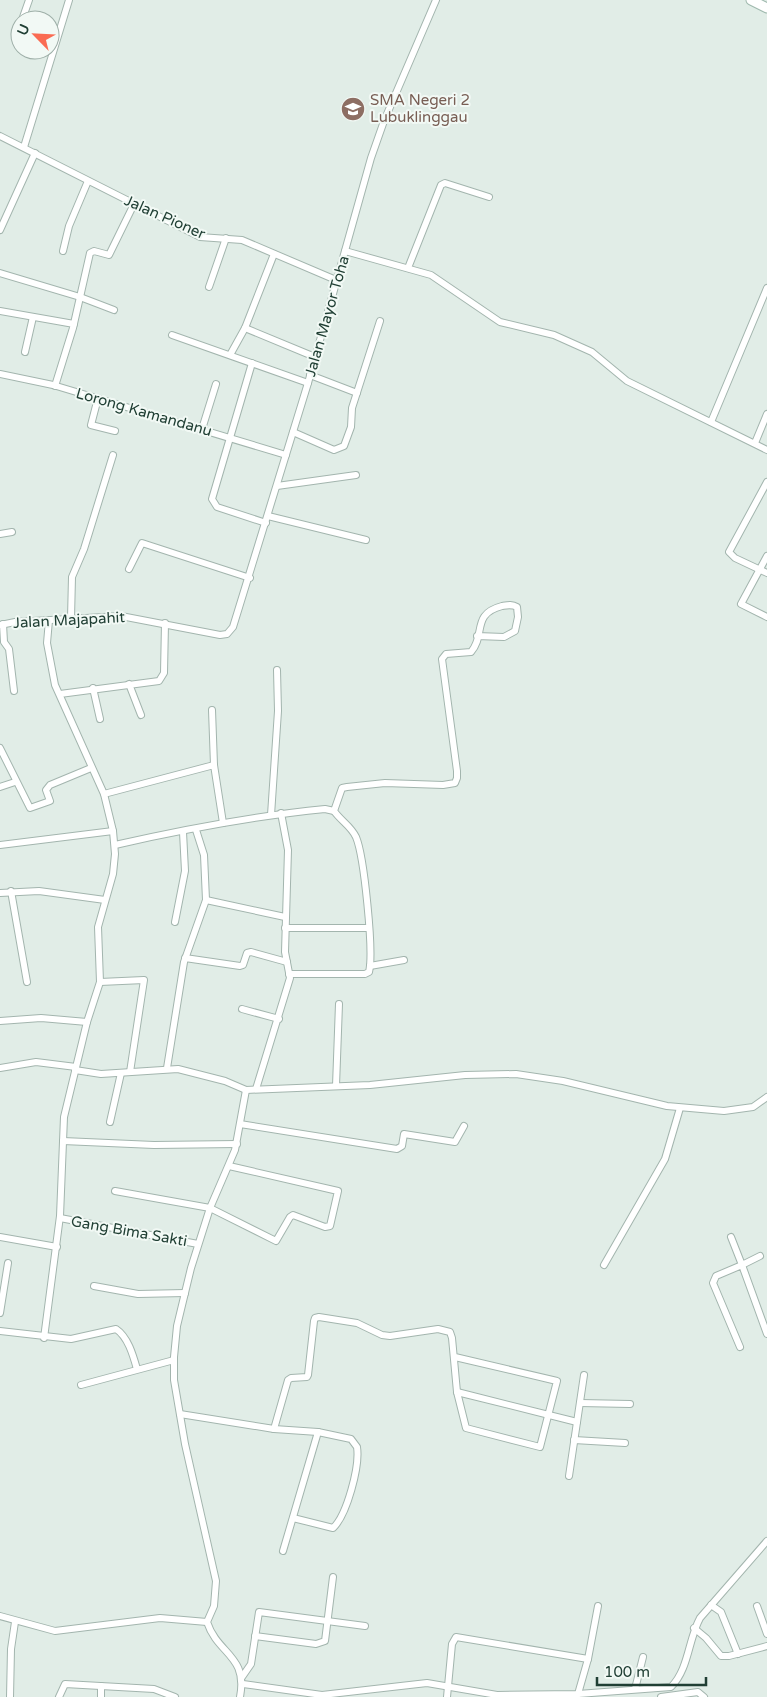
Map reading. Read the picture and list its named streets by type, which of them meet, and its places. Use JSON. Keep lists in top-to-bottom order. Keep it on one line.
{"streets":{"street":["Jalan Pioner","Jalan Mayor Toha","Lorong Kamandanu","Jalan Majapahit","Gang Bima Sakti"]},"crossings":[["Jalan Pioner","Jalan Mayor Toha"],["Jalan Mayor Toha","Lorong Kamandanu"],["Jalan Mayor Toha","Jalan Majapahit"]],"places":{"school or university":["SMA Negeri 2 Lubuklinggau"]},"scale_bar":"100 m","north":"top left"}
